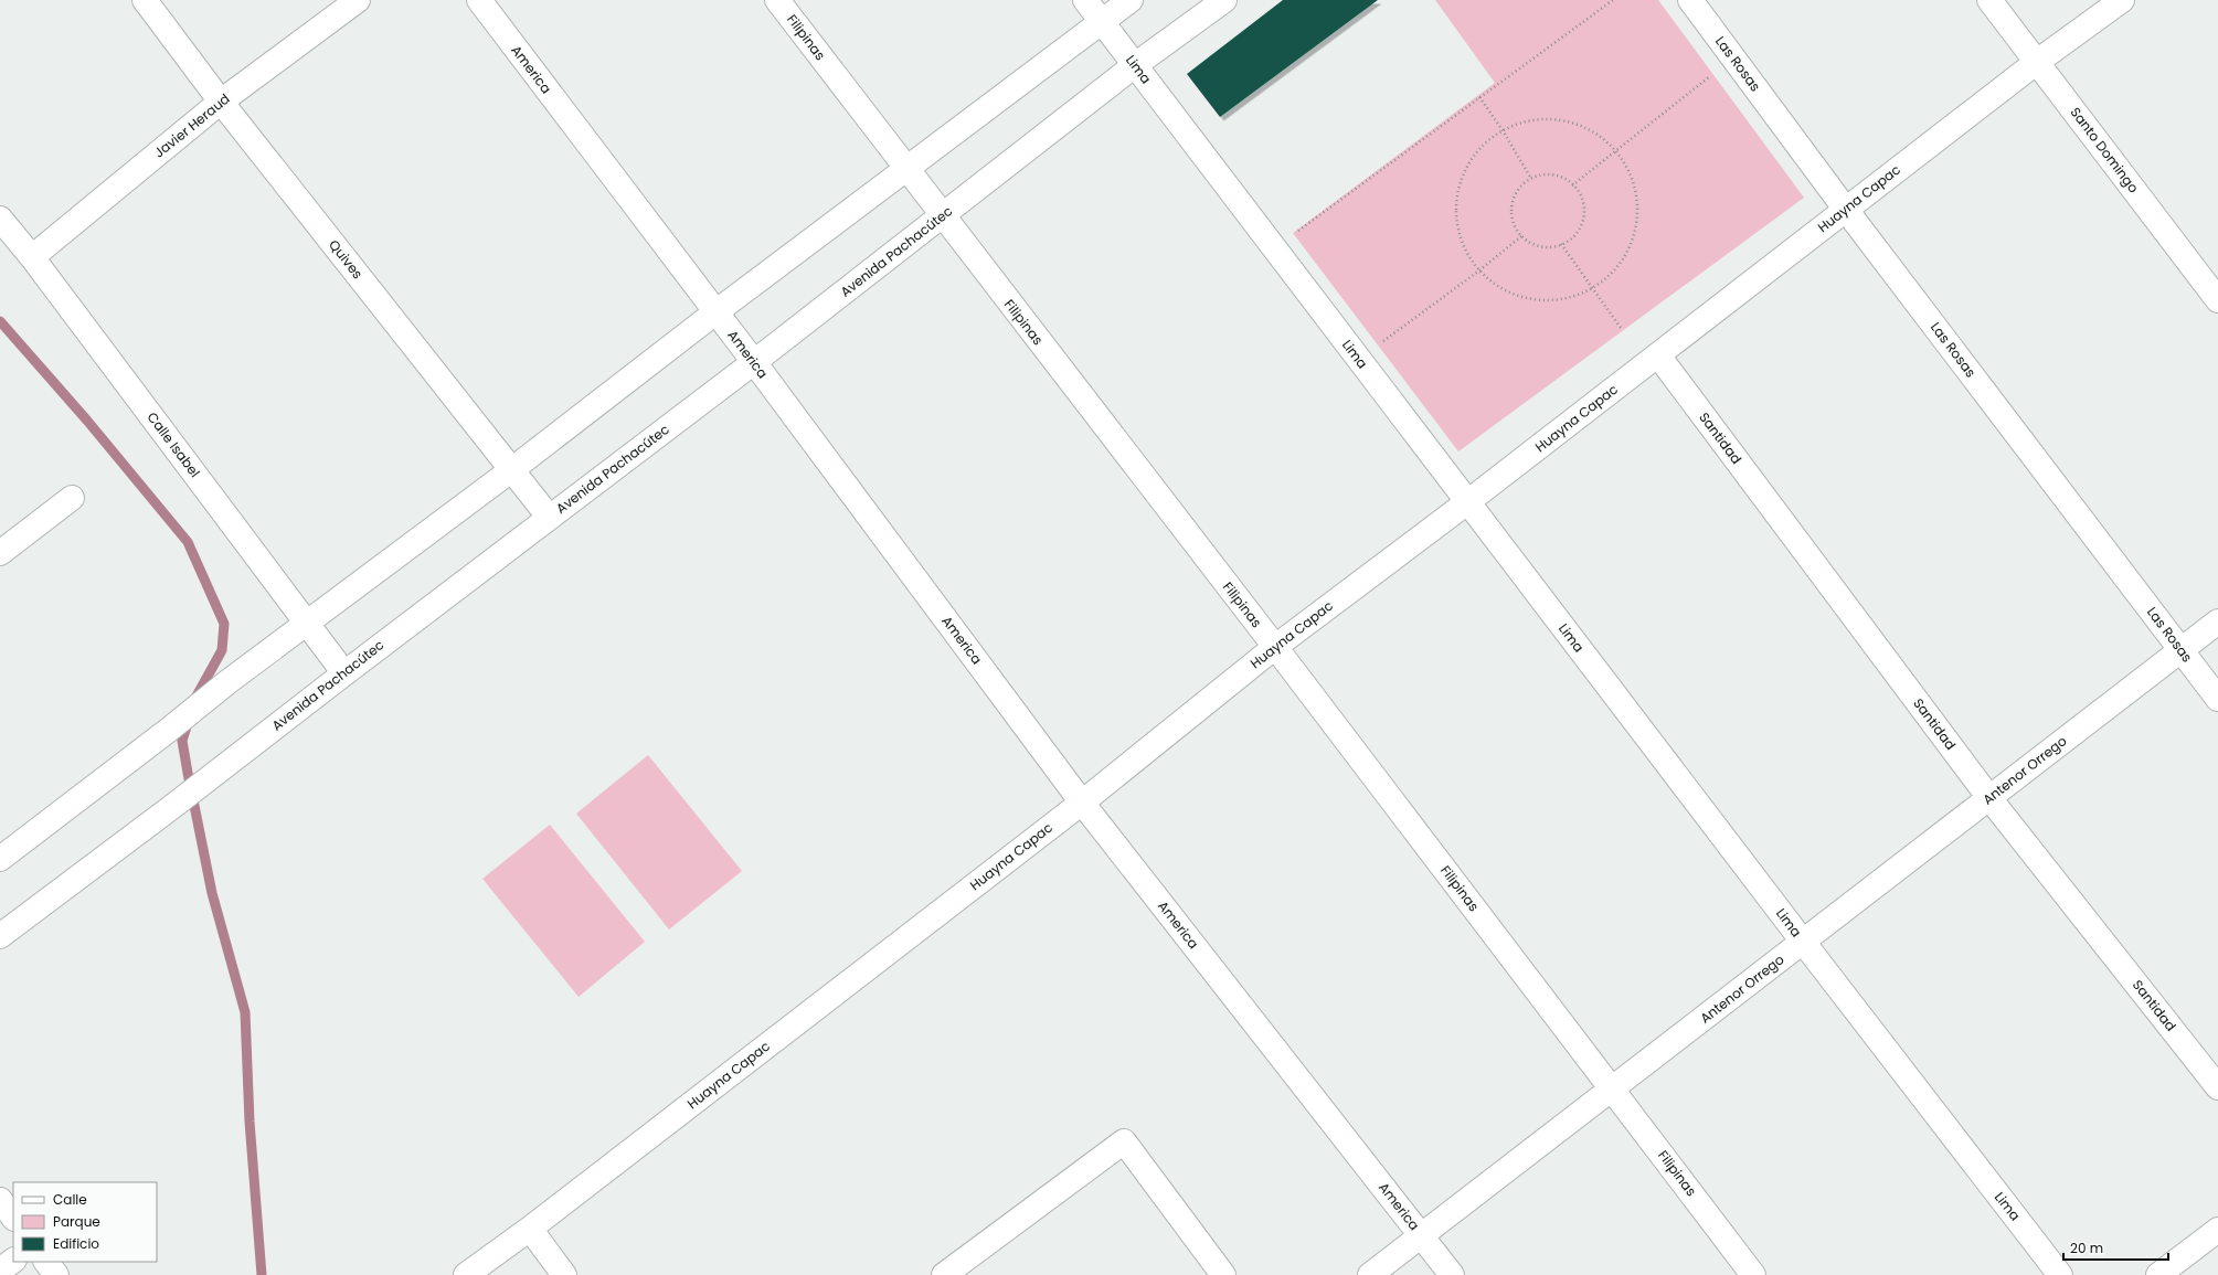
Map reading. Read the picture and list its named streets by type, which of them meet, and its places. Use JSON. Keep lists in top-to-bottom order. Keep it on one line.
{"streets":{"street":["Filipinas","Las Rosas","America","Lima","Javier Heraud","Santo Domingo","Huayna Capac","Avenida Pachacútec","Quives","Santidad","Calle Isabel","Antenor Orrego"]},"crossings":[["Filipinas","Huayna Capac"],["Filipinas","Avenida Pachacútec"],["Filipinas","Antenor Orrego"],["Las Rosas","Huayna Capac"],["Las Rosas","Antenor Orrego"],["America","Huayna Capac"],["America","Avenida Pachacútec"],["America","Antenor Orrego"],["Lima","Huayna Capac"],["Lima","Avenida Pachacútec"],["Lima","Antenor Orrego"],["Javier Heraud","Quives"],["Javier Heraud","Calle Isabel"],["Santo Domingo","Huayna Capac"],["Huayna Capac","Santidad"],["Avenida Pachacútec","Quives"],["Avenida Pachacútec","Calle Isabel"],["Santidad","Antenor Orrego"]],"legend":["Calle","Parque","Edificio"],"scale_bar":"20 m"}
